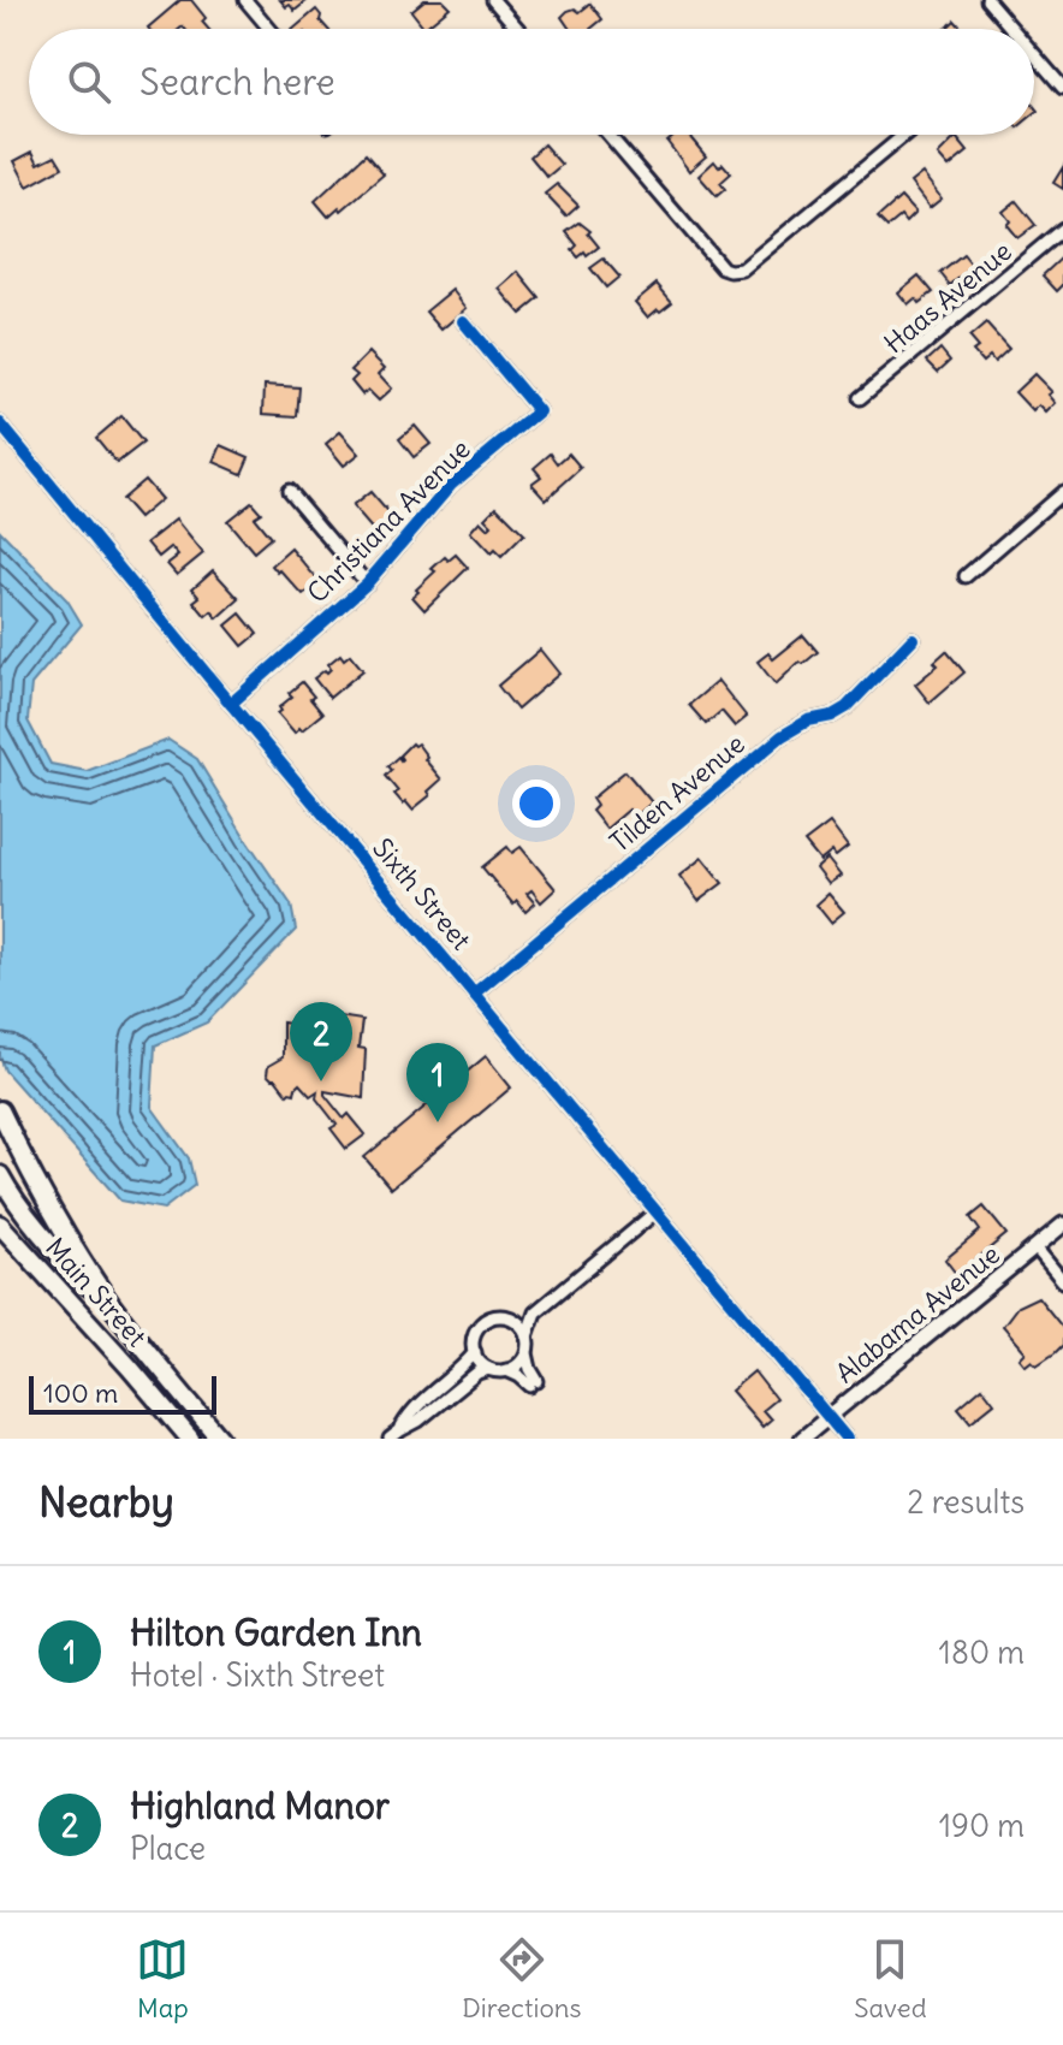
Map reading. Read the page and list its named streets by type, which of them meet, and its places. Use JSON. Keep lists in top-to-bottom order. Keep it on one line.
{"streets":{"main road":["Main Street"],"street":["Haas Avenue","Christiana Avenue","Tilden Avenue","Sixth Street","Alabama Avenue"]},"crossings":[["Christiana Avenue","Sixth Street"],["Tilden Avenue","Sixth Street"],["Sixth Street","Alabama Avenue"]],"scale_bar":"100 m","page":{"search":"Search here","pins":["2","1"],"scale":"100 m","heading":["Nearby","2 results"],"list":[{"mark":"1","name":"Hilton Garden Inn","note":"Hotel · Sixth Street","value":"180 m"},{"mark":"2","name":"Highland Manor","note":"Place","value":"190 m"}],"nav":["Map","Directions","Saved"]}}
